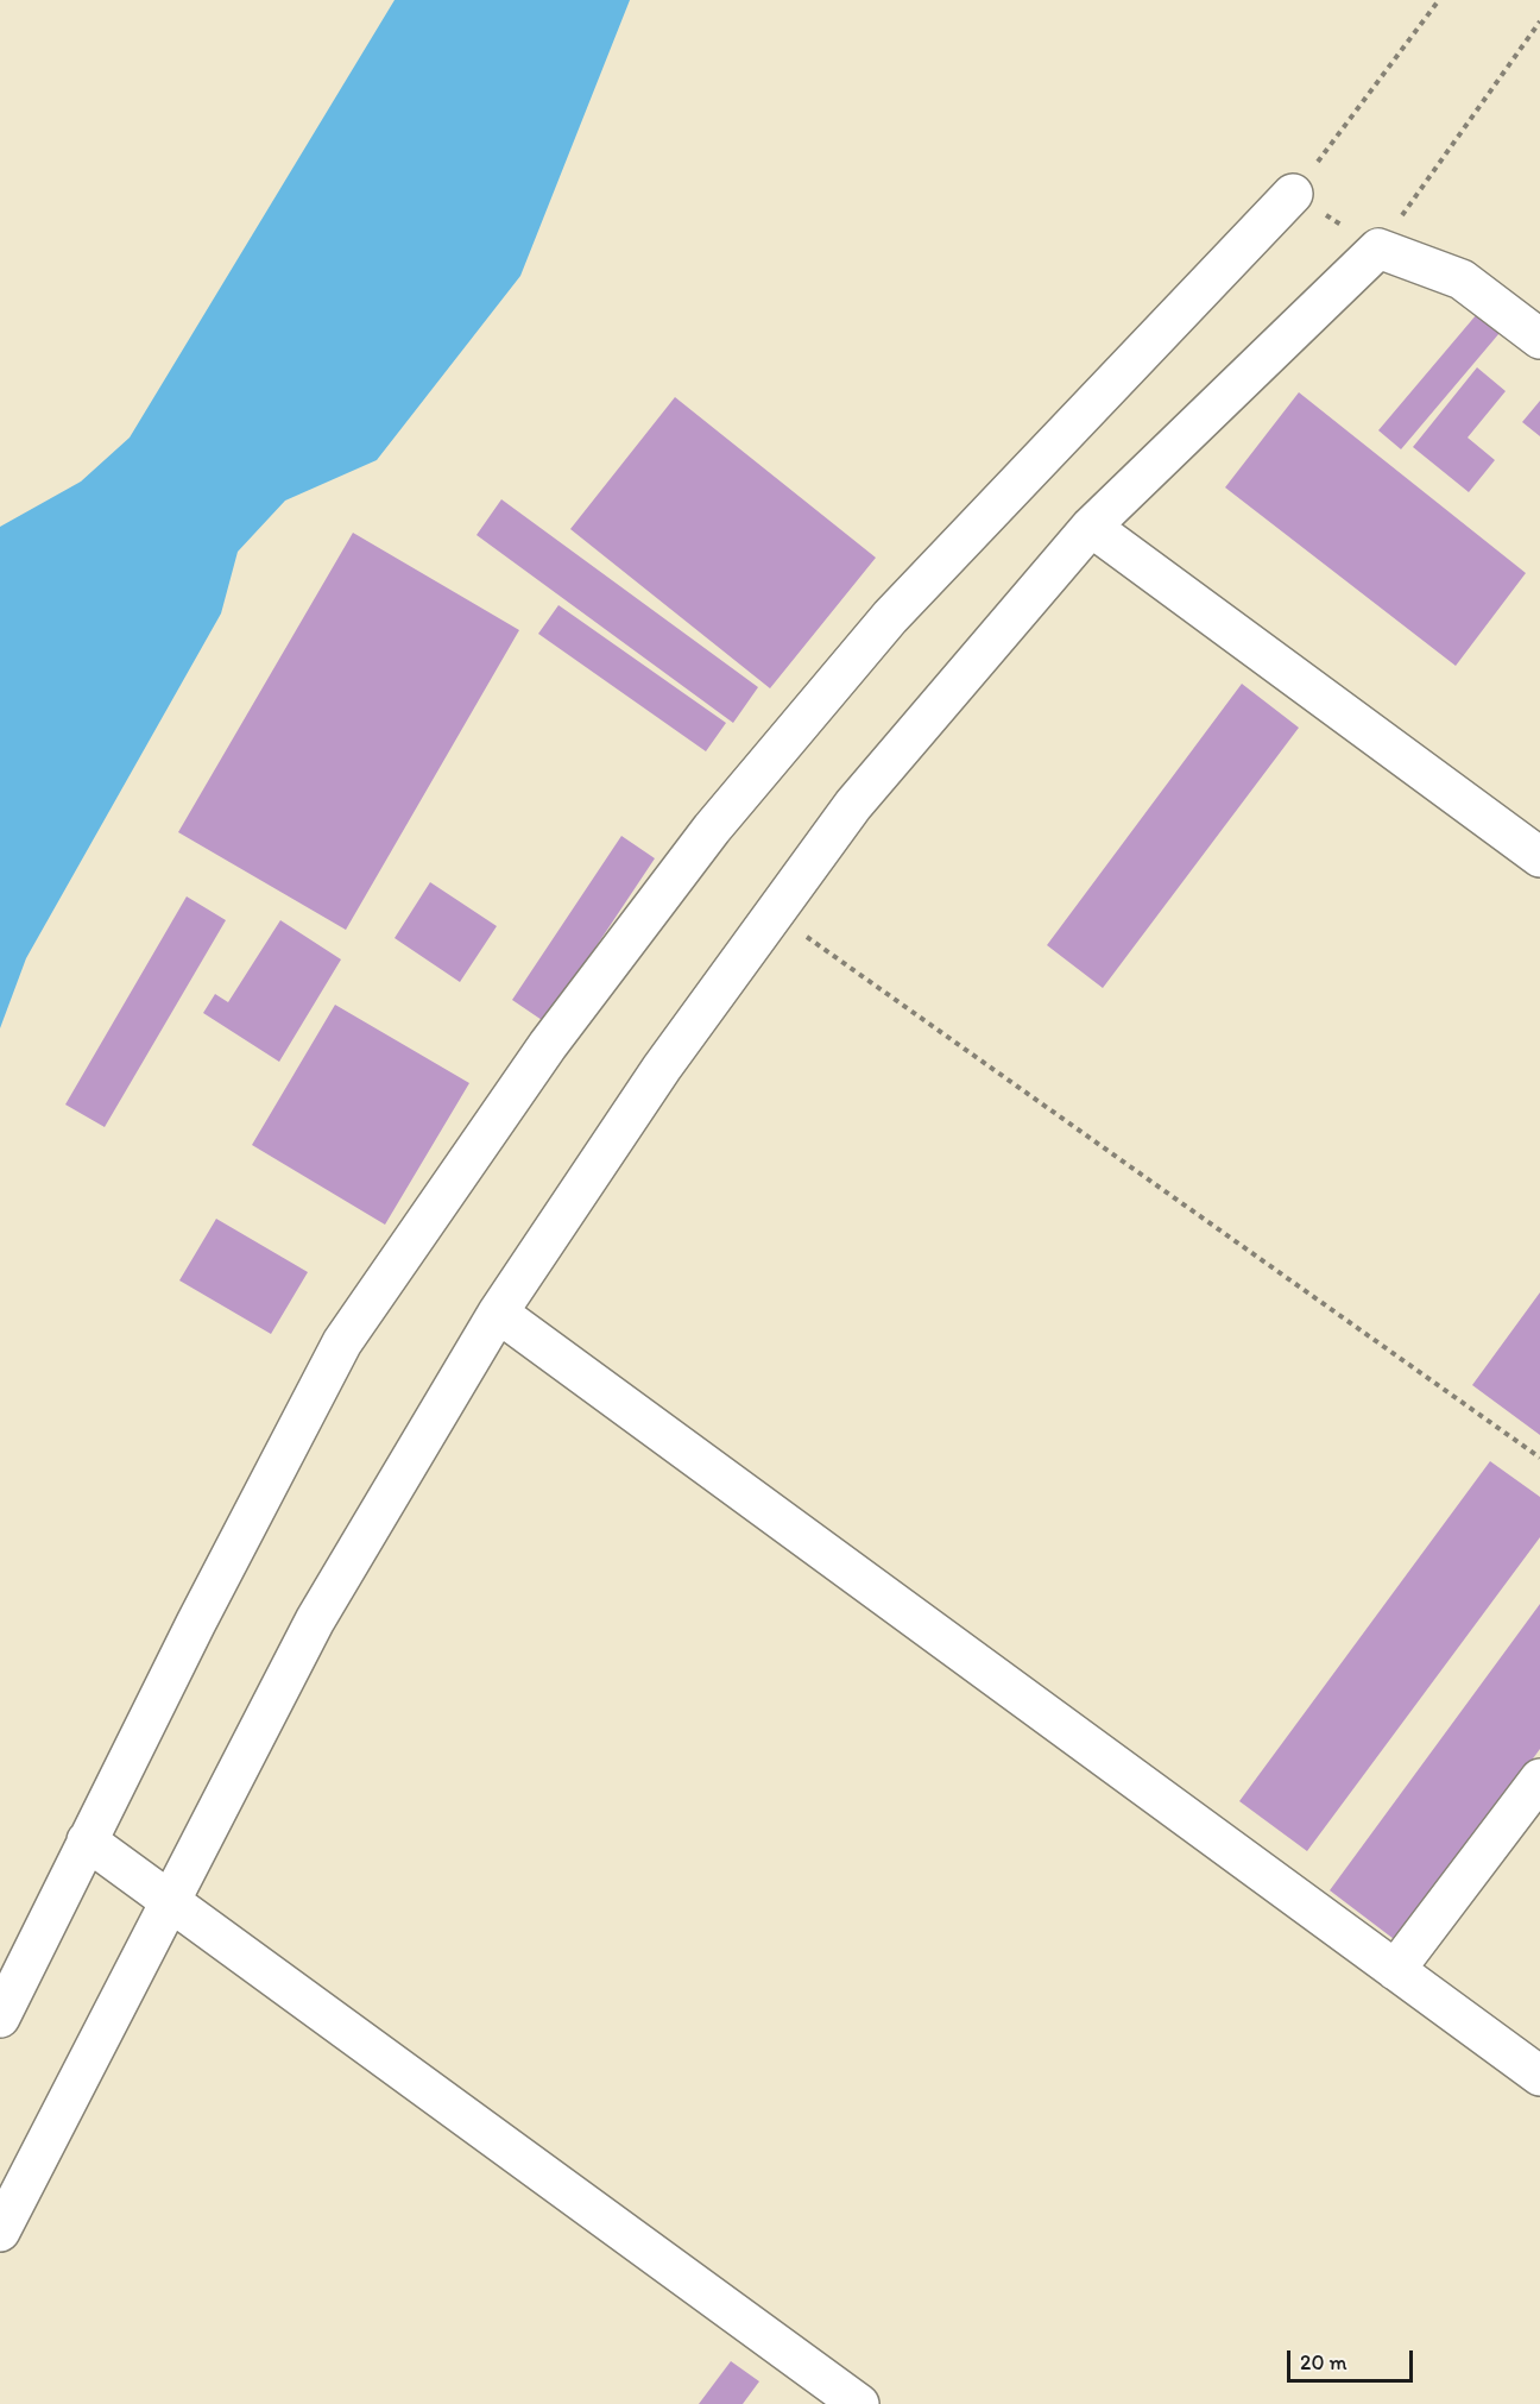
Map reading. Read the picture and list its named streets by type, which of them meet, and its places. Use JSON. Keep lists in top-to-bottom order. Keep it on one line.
{"scale_bar":"20 m"}
